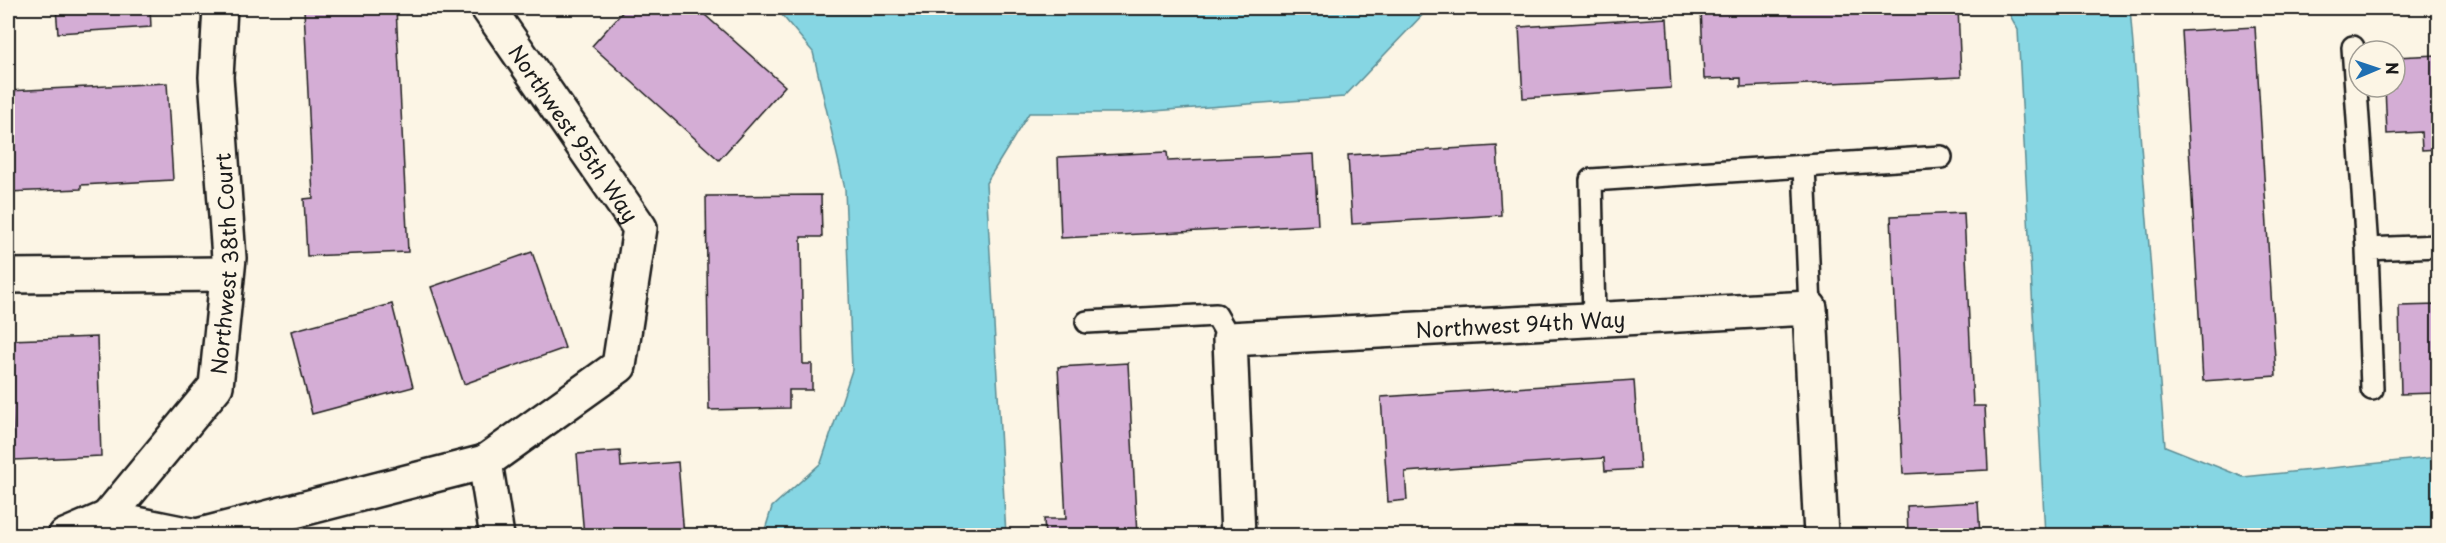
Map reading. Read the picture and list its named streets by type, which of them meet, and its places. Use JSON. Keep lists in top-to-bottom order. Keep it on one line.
{"streets":{"street":["Northwest 95th Way","Northwest 38th Court","Northwest 94th Way"]},"north":"right"}
